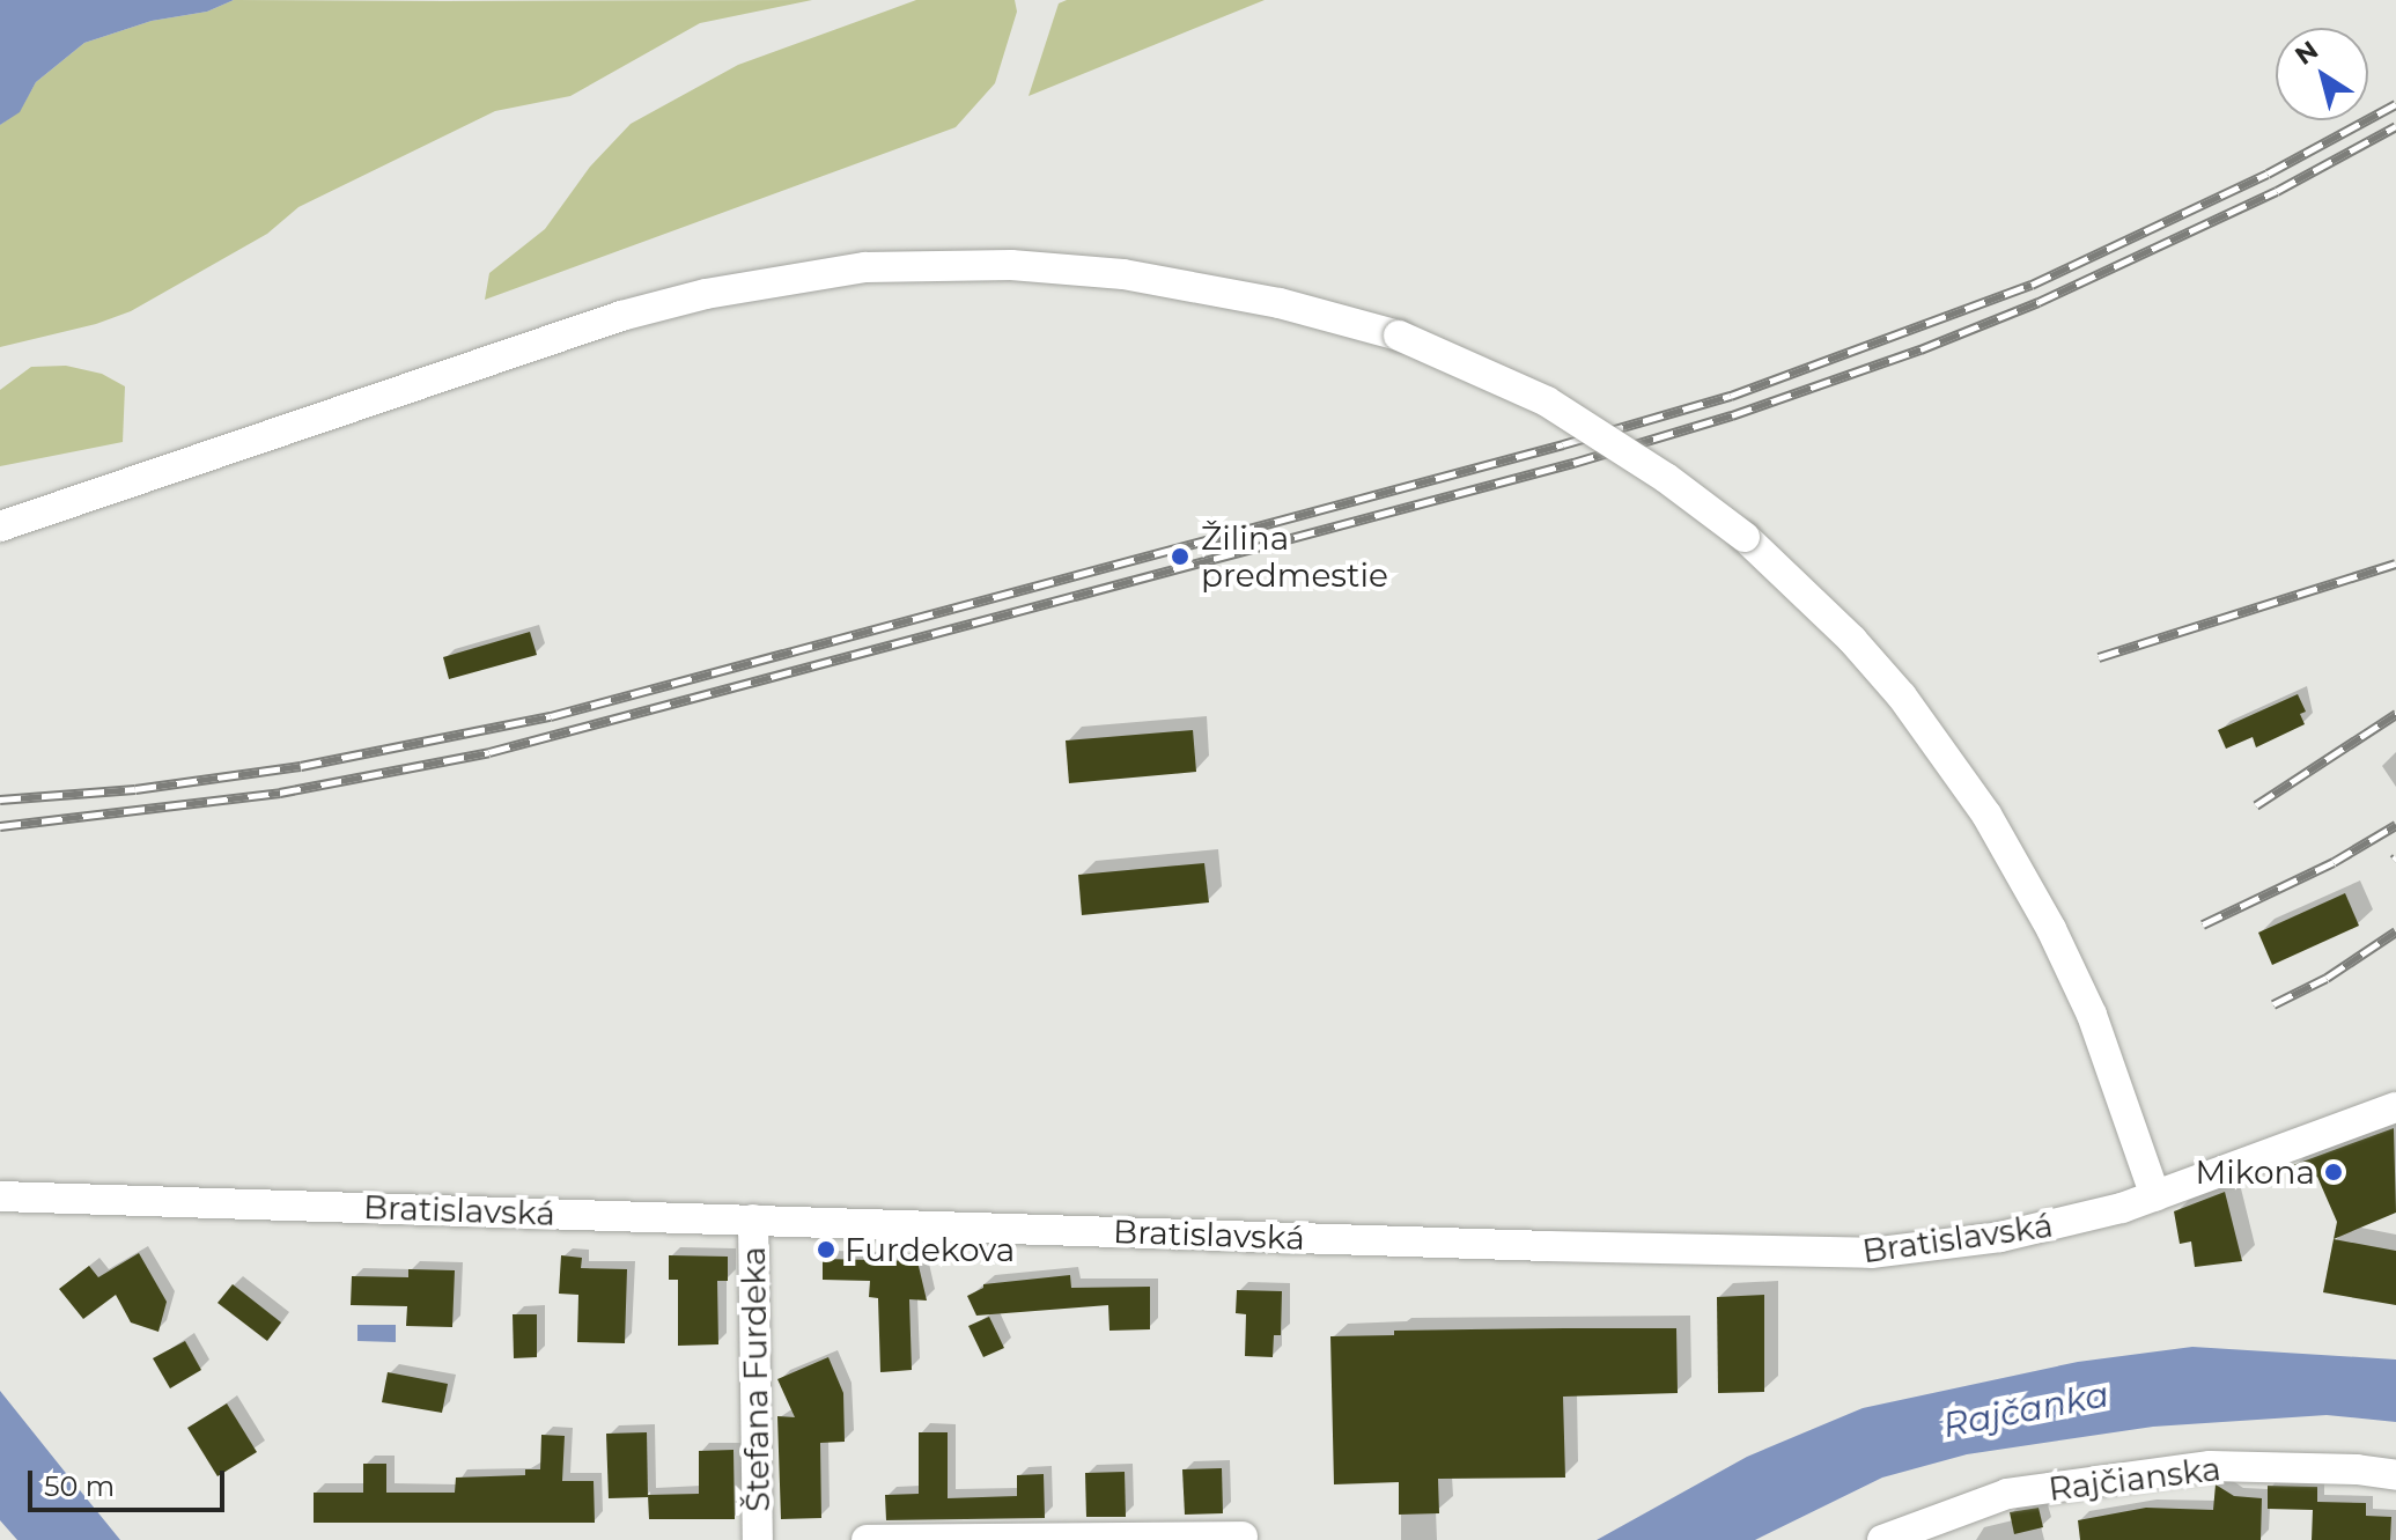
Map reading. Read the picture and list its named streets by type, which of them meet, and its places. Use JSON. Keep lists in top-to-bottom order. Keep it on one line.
{"streets":{"street":["Bratislavská","Štefana Furdeka","Rajčianska"]},"crossings":[["Bratislavská","Štefana Furdeka"]],"water":["Rajčanka"],"places":["Žilina predmestie","Mikona","Furdekova"],"scale_bar":"50 m","north":"top left"}
